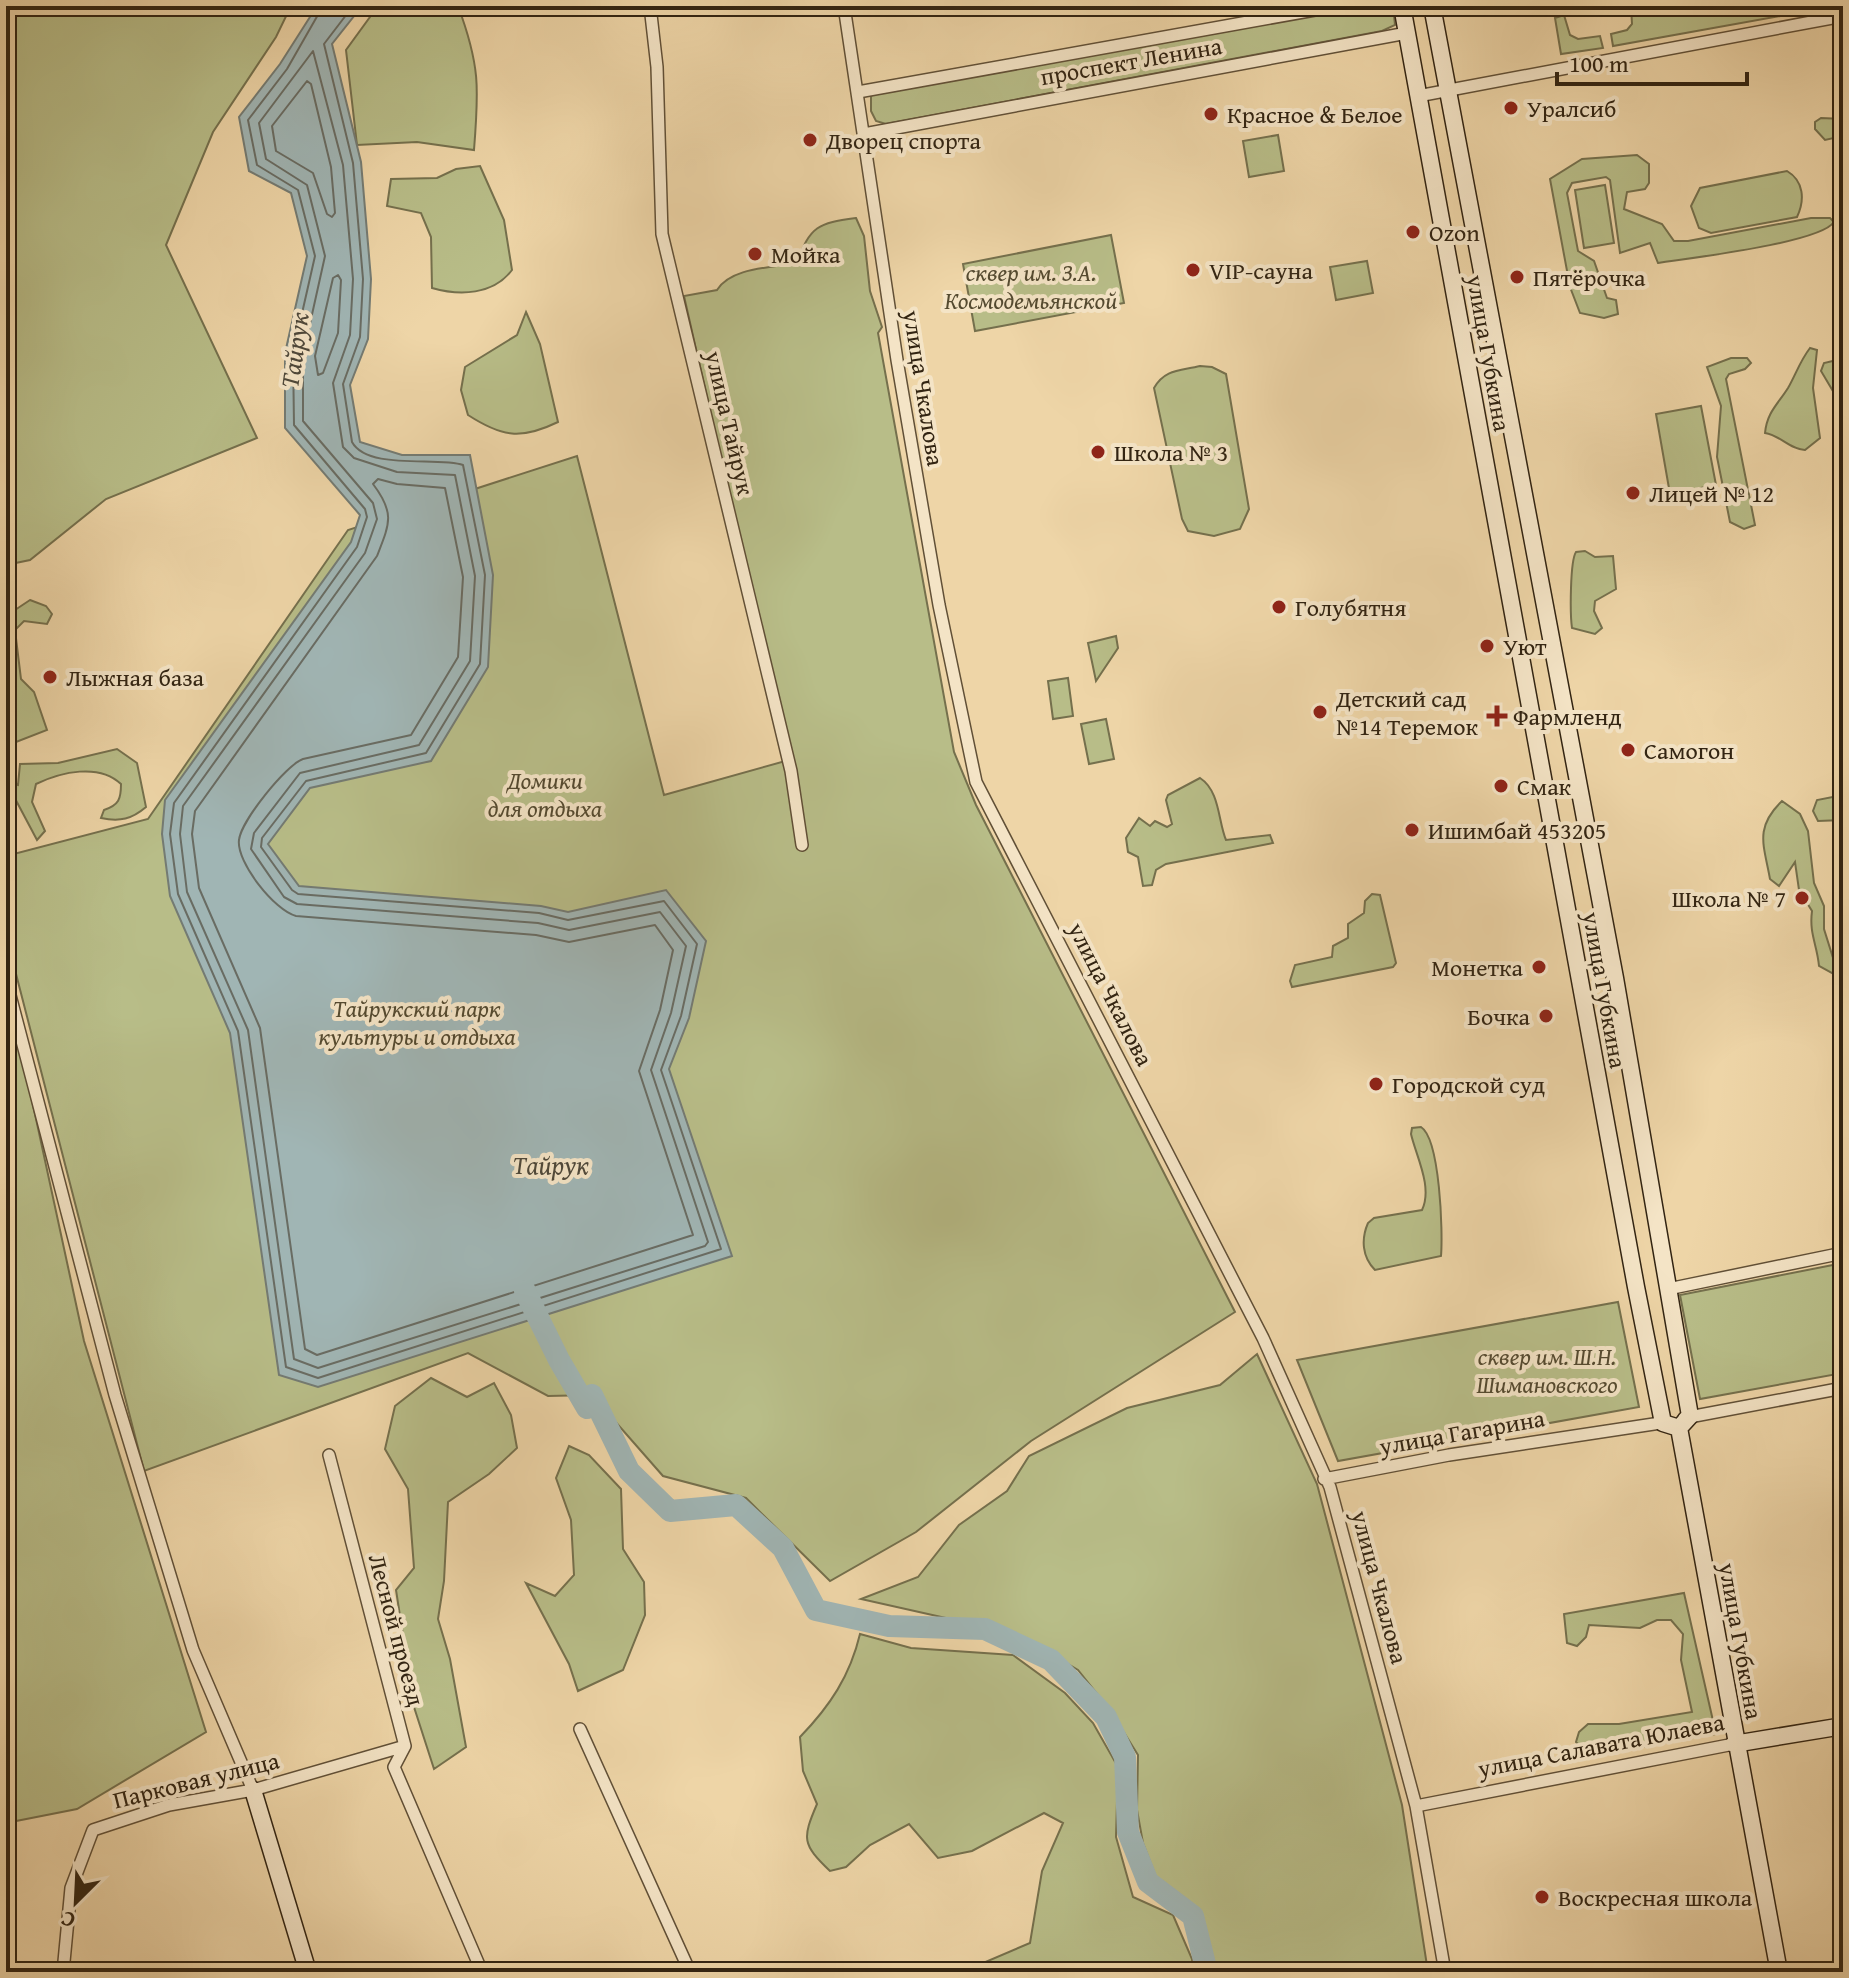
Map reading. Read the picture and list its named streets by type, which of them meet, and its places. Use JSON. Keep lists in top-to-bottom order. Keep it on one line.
{"streets":{"main road":["улица Губкина","улица Салавата Юлаева"],"street":["проспект Ленина","улица Чкалова","улица Тайрук","улица Гагарина","Лесной проезд","Парковая улица"]},"crossings":[["проспект Ленина","улица Губкина"],["проспект Ленина","улица Чкалова"],["улица Губкина","улица Гагарина"],["улица Губкина","улица Салавата Юлаева"],["улица Чкалова","улица Гагарина"],["улица Чкалова","улица Салавата Юлаева"],["Лесной проезд","Парковая улица"]],"water":["Тайрук"],"parks":["сквер им. З.А. Космодемьянской","Домики для отдыха","Тайрукский парк культуры и отдыха","сквер им. Ш.Н. Шимановского"],"places":{"other":["Уралсиб","Красное & Белое","Дворец спорта","Ozon","Мойка","VIP-сауна","Пятёрочка","Школа № 3","Лицей № 12","Голубятня","Уют","Лыжная база","Детский сад №14 Теремок","Самогон","Смак","Ишимбай 453205","Школа № 7","Монетка","Бочка","Городской суд","Воскресная школа"],"health":["Фармленд"]},"scale_bar":"100 m","north":"bottom left"}
